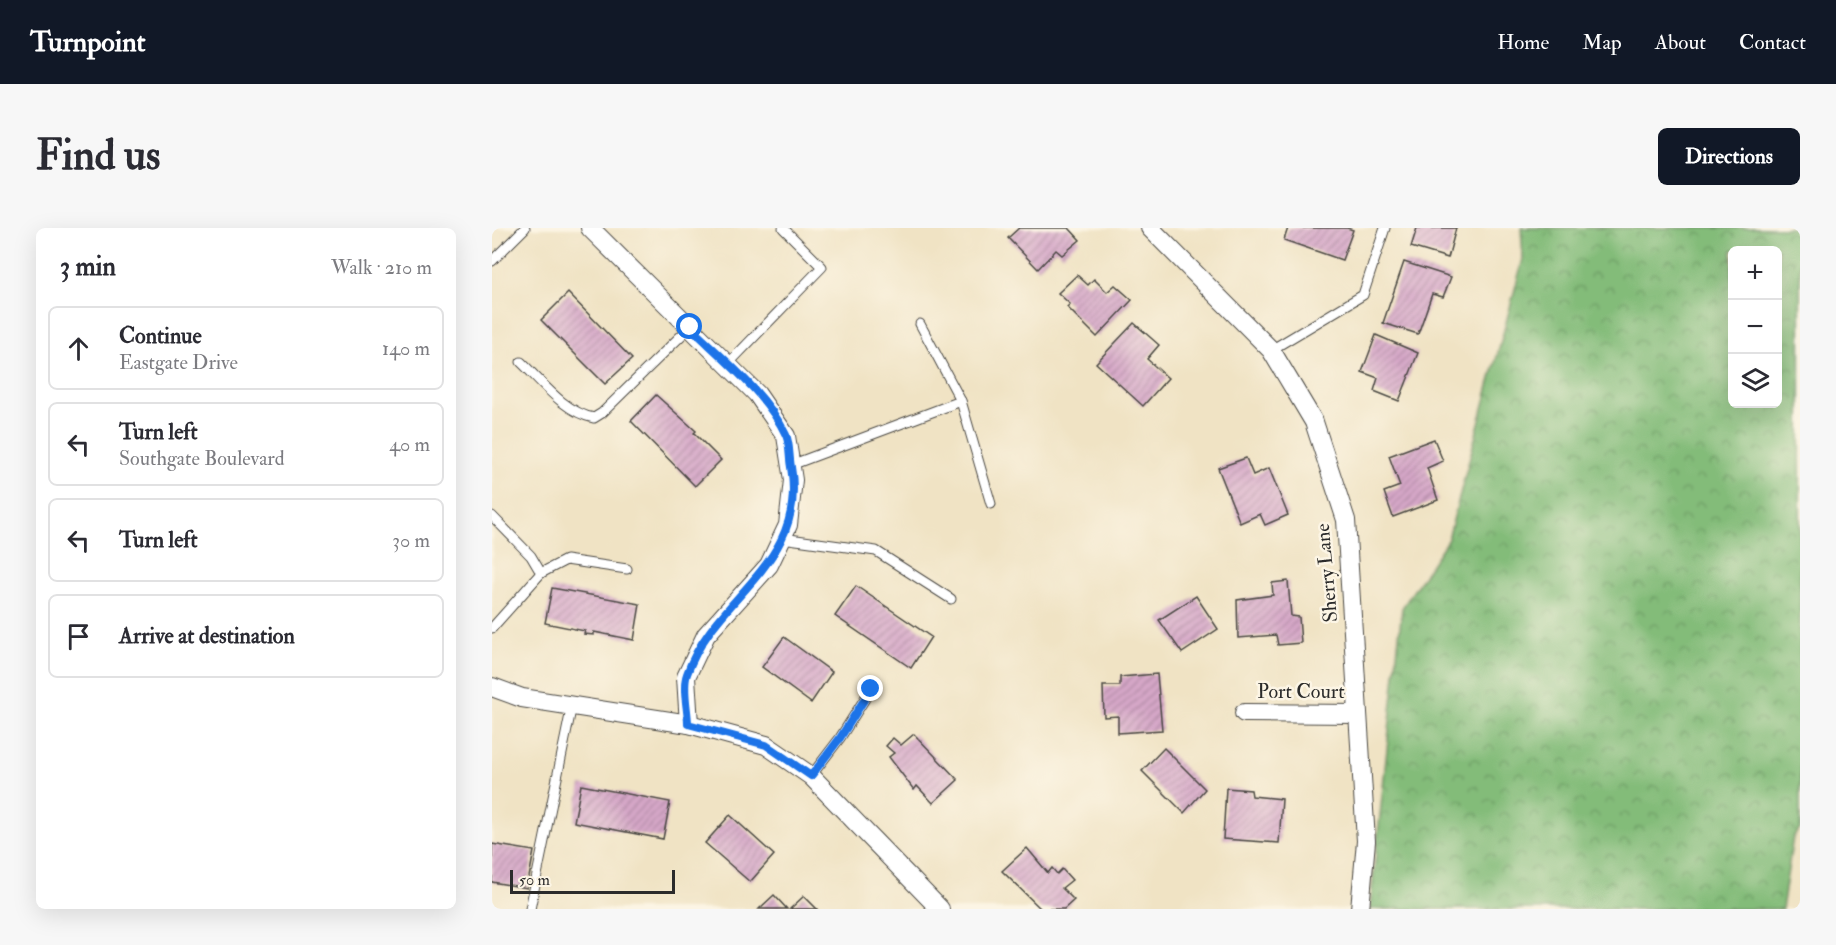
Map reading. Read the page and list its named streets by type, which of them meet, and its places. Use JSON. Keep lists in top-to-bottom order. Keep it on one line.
{"streets":{"street":["Sherry Lane","Port Court"]},"crossings":[["Sherry Lane","Port Court"]],"scale_bar":"50 m","page":{"header":"Turnpoint","nav":["Home","Map","About","Contact"],"buttons":"Directions","title":"Find us","heading":["3 min","Walk · 210 m"],"map_buttons":["+","−"],"list":[["Continue","Eastgate Drive","140 m"],["Turn left","Southgate Boulevard","40 m"],["Turn left","30 m"],"Arrive at destination"],"scale":"50 m"}}
